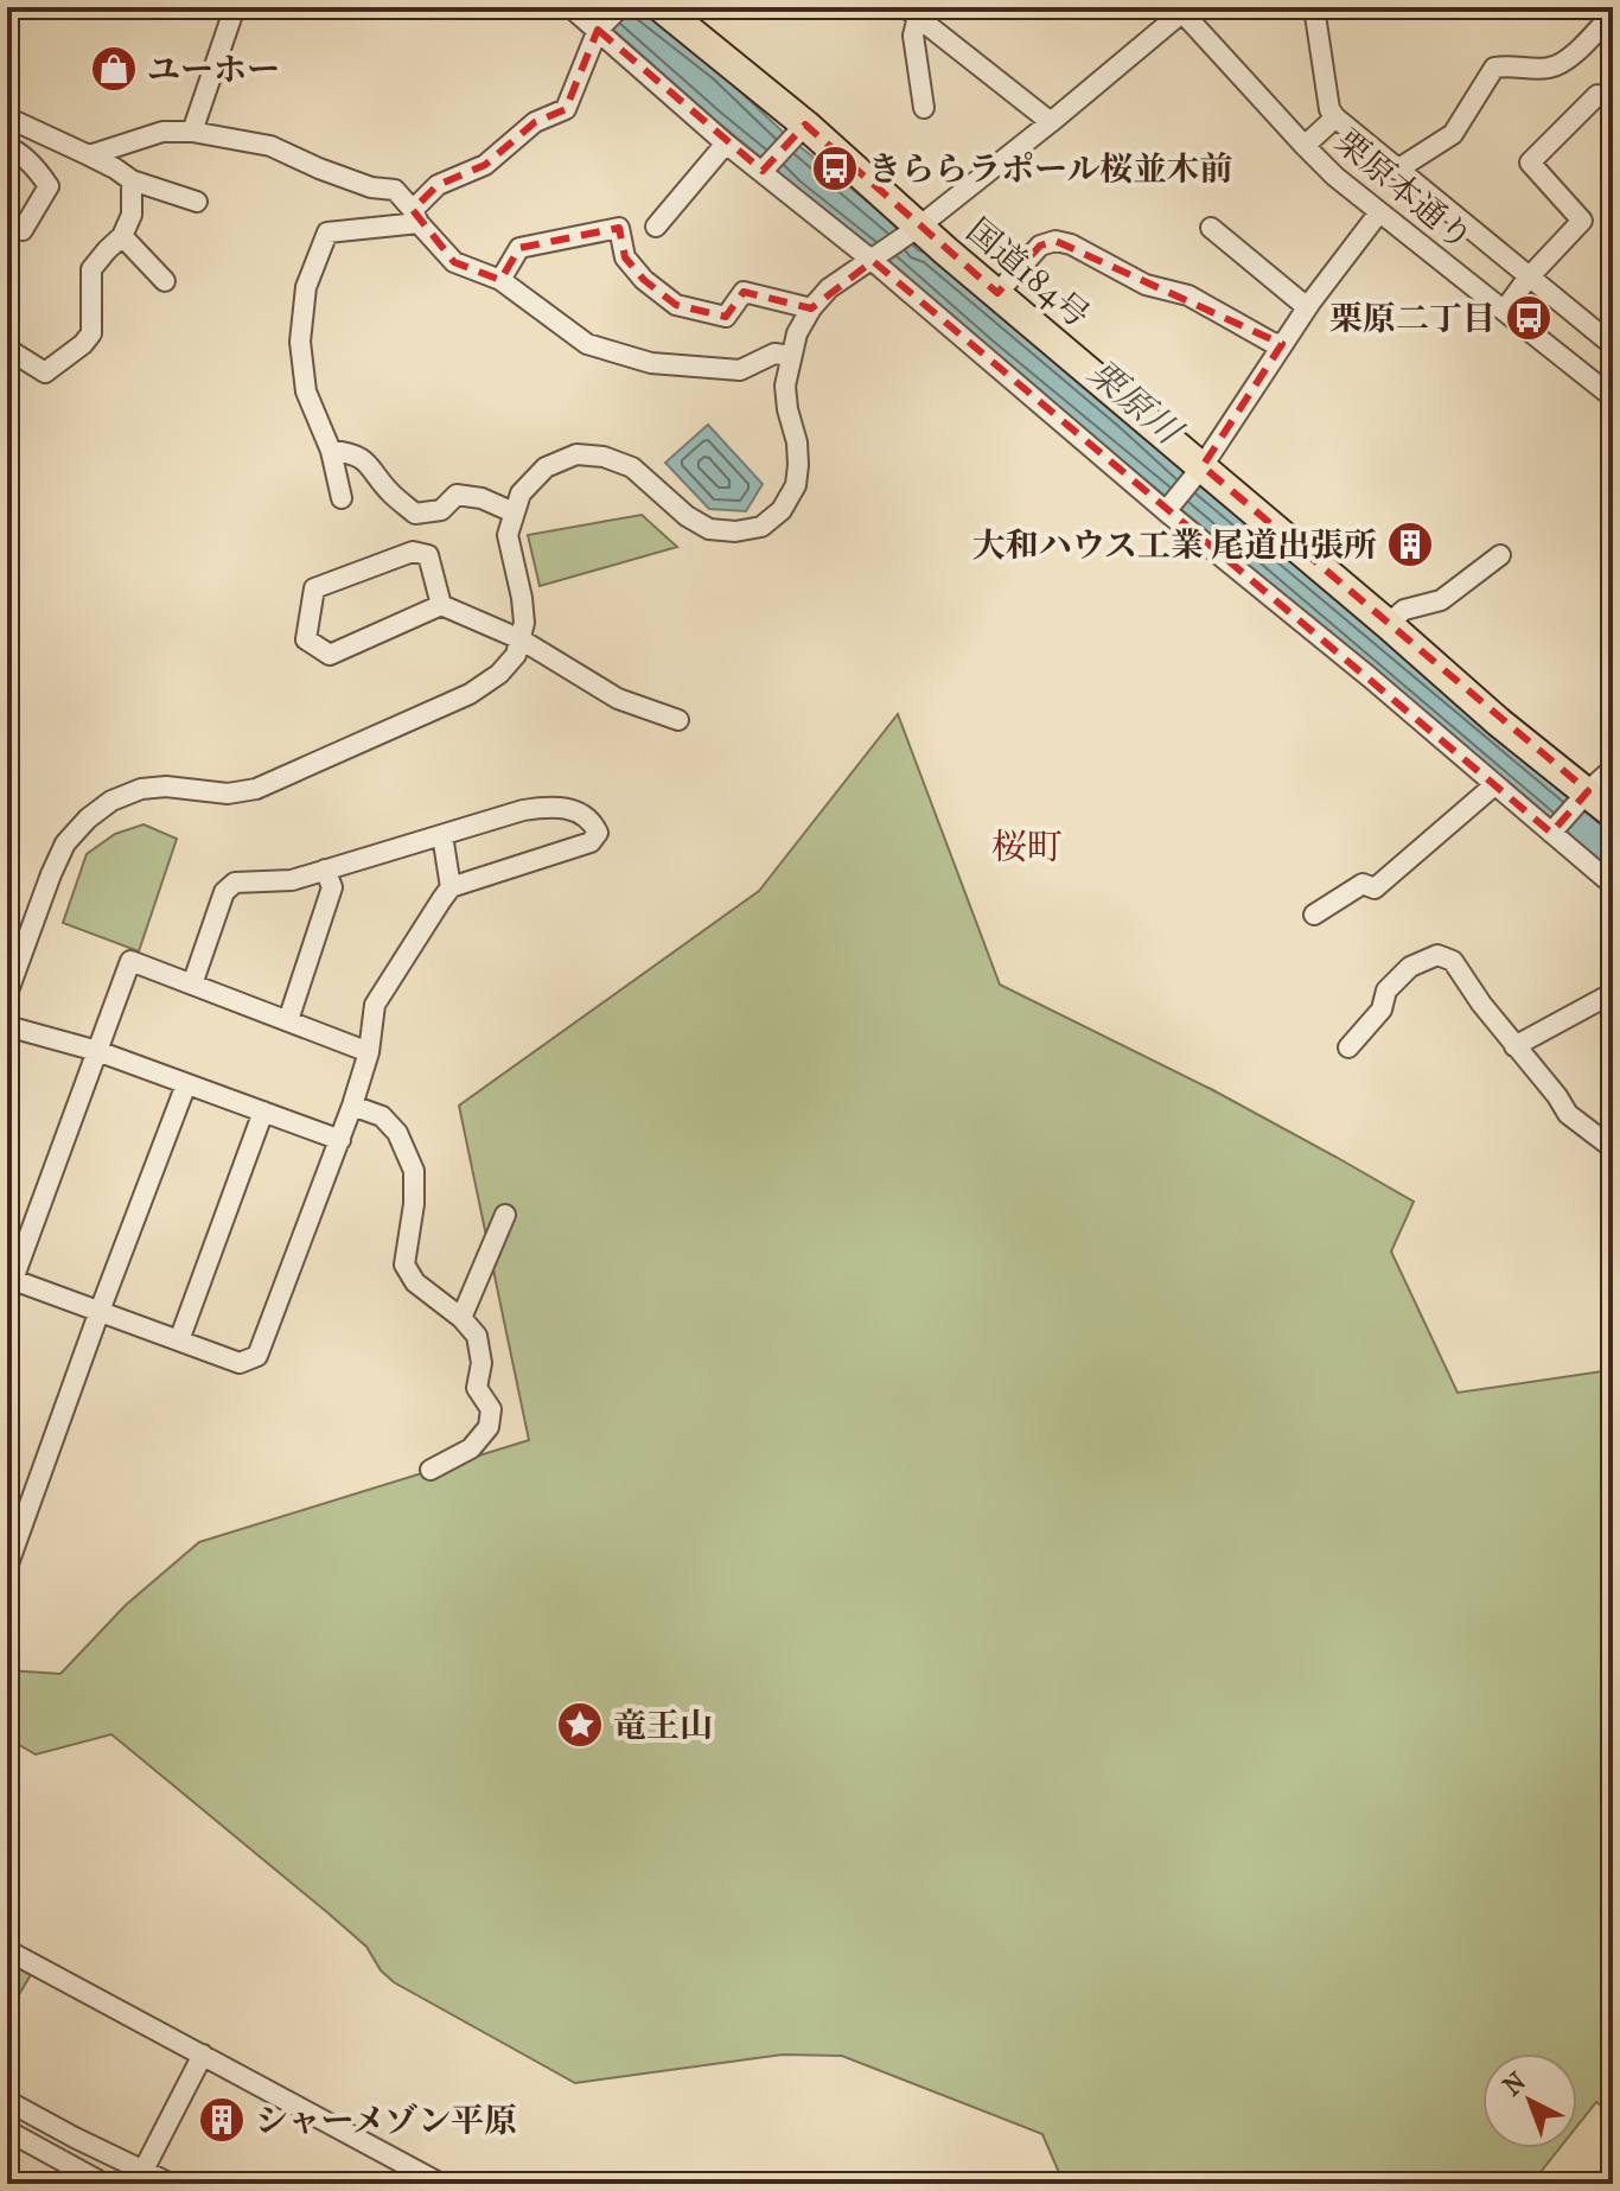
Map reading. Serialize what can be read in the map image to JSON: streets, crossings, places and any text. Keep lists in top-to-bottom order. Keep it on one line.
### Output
{"streets":{"highway":["国道184号"],"street":["栗原本通り"]},"districts":["桜町"],"water":["栗原川"],"places":{"shop":["ユーホー"],"bus stop":["きららラポール桜並木前","栗原二丁目"],"building":["大和ハウス工業 尾道出張所","シャーメゾン平原"],"place":["竜王山"]},"north":"top left"}
